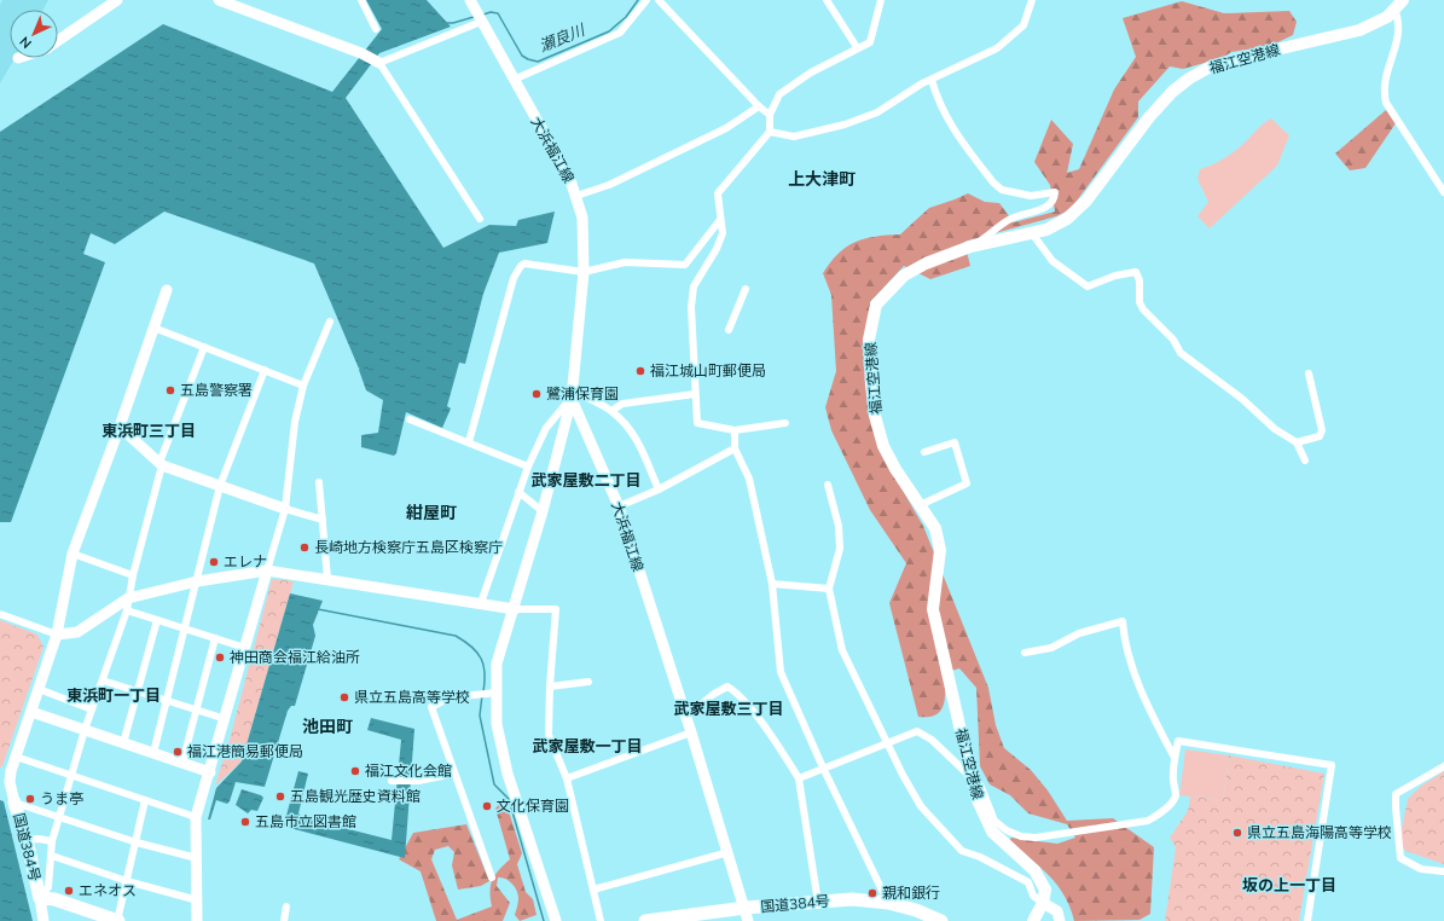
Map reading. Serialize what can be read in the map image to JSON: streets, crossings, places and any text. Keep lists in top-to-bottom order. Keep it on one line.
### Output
{"streets":{"highway":["国道384号"],"main road":["福江空港線"],"street":["大浜福江線"]},"crossings":[["大浜福江線","国道384号"]],"districts":["上大津町","東浜町三丁目","武家屋敷二丁目","紺屋町","東浜町一丁目","武家屋敷三丁目","池田町","武家屋敷一丁目","坂の上一丁目"],"water":["瀬良川"],"places":["福江城山町郵便局","五島警察署","鷺浦保育園","長崎地方検察庁五島区検察庁","エレナ","神田商会福江給油所","県立五島高等学校","福江港簡易郵便局","福江文化会館","五島観光歴史資料館","うま亭","文化保育園","五島市立図書館","県立五島海陽高等学校","エネオス","親和銀行"],"north":"bottom left"}
